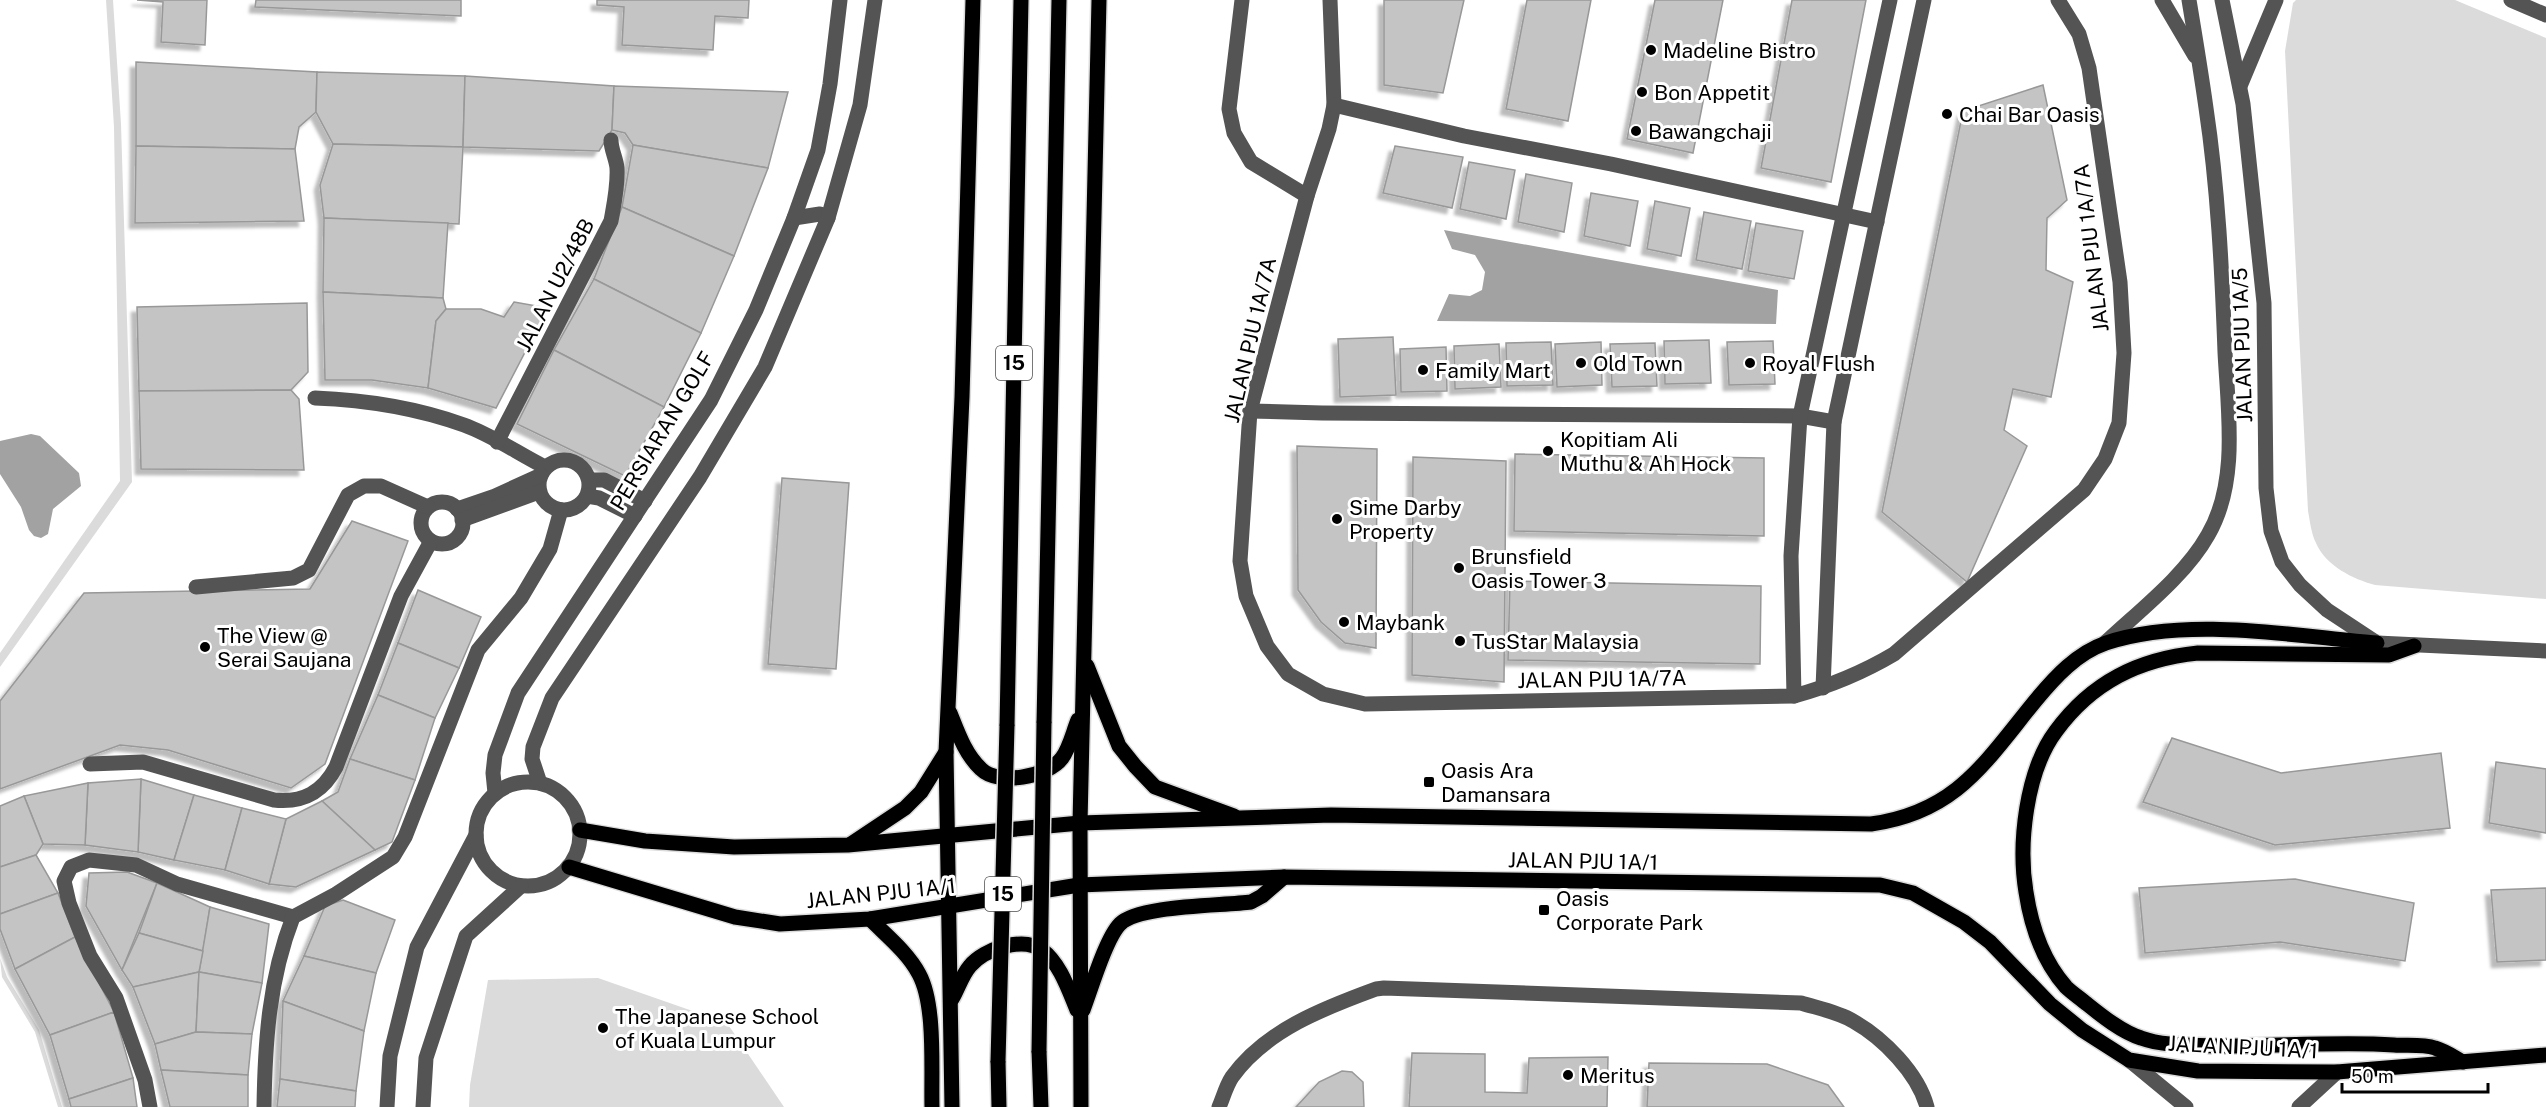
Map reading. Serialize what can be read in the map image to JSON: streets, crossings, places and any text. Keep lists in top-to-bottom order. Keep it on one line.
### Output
{"streets":{"main road":["15","JALAN PJU 1A/1"],"street":["JALAN PJU 1A/7A","JALAN U2/48B","JALAN PJU 1A/5","PERSIARAN GOLF"]},"crossings":[["JALAN PJU 1A/5","JALAN PJU 1A/1"],["PERSIARAN GOLF","JALAN PJU 1A/1"]],"places":{"other":["Madeline Bistro","Bon Appetit","Chai Bar Oasis","Bawangchaji","Old Town","Royal Flush","Family Mart","Kopitiam Ali Muthu & Ah Hock","Sime Darby Property","Brunsfield Oasis Tower 3","Maybank","TusStar Malaysia","The View @ Serai Saujana","The Japanese School of Kuala Lumpur","Meritus"],"transit":["Oasis Ara Damansara","Oasis Corporate Park"]},"scale_bar":"50 m"}
